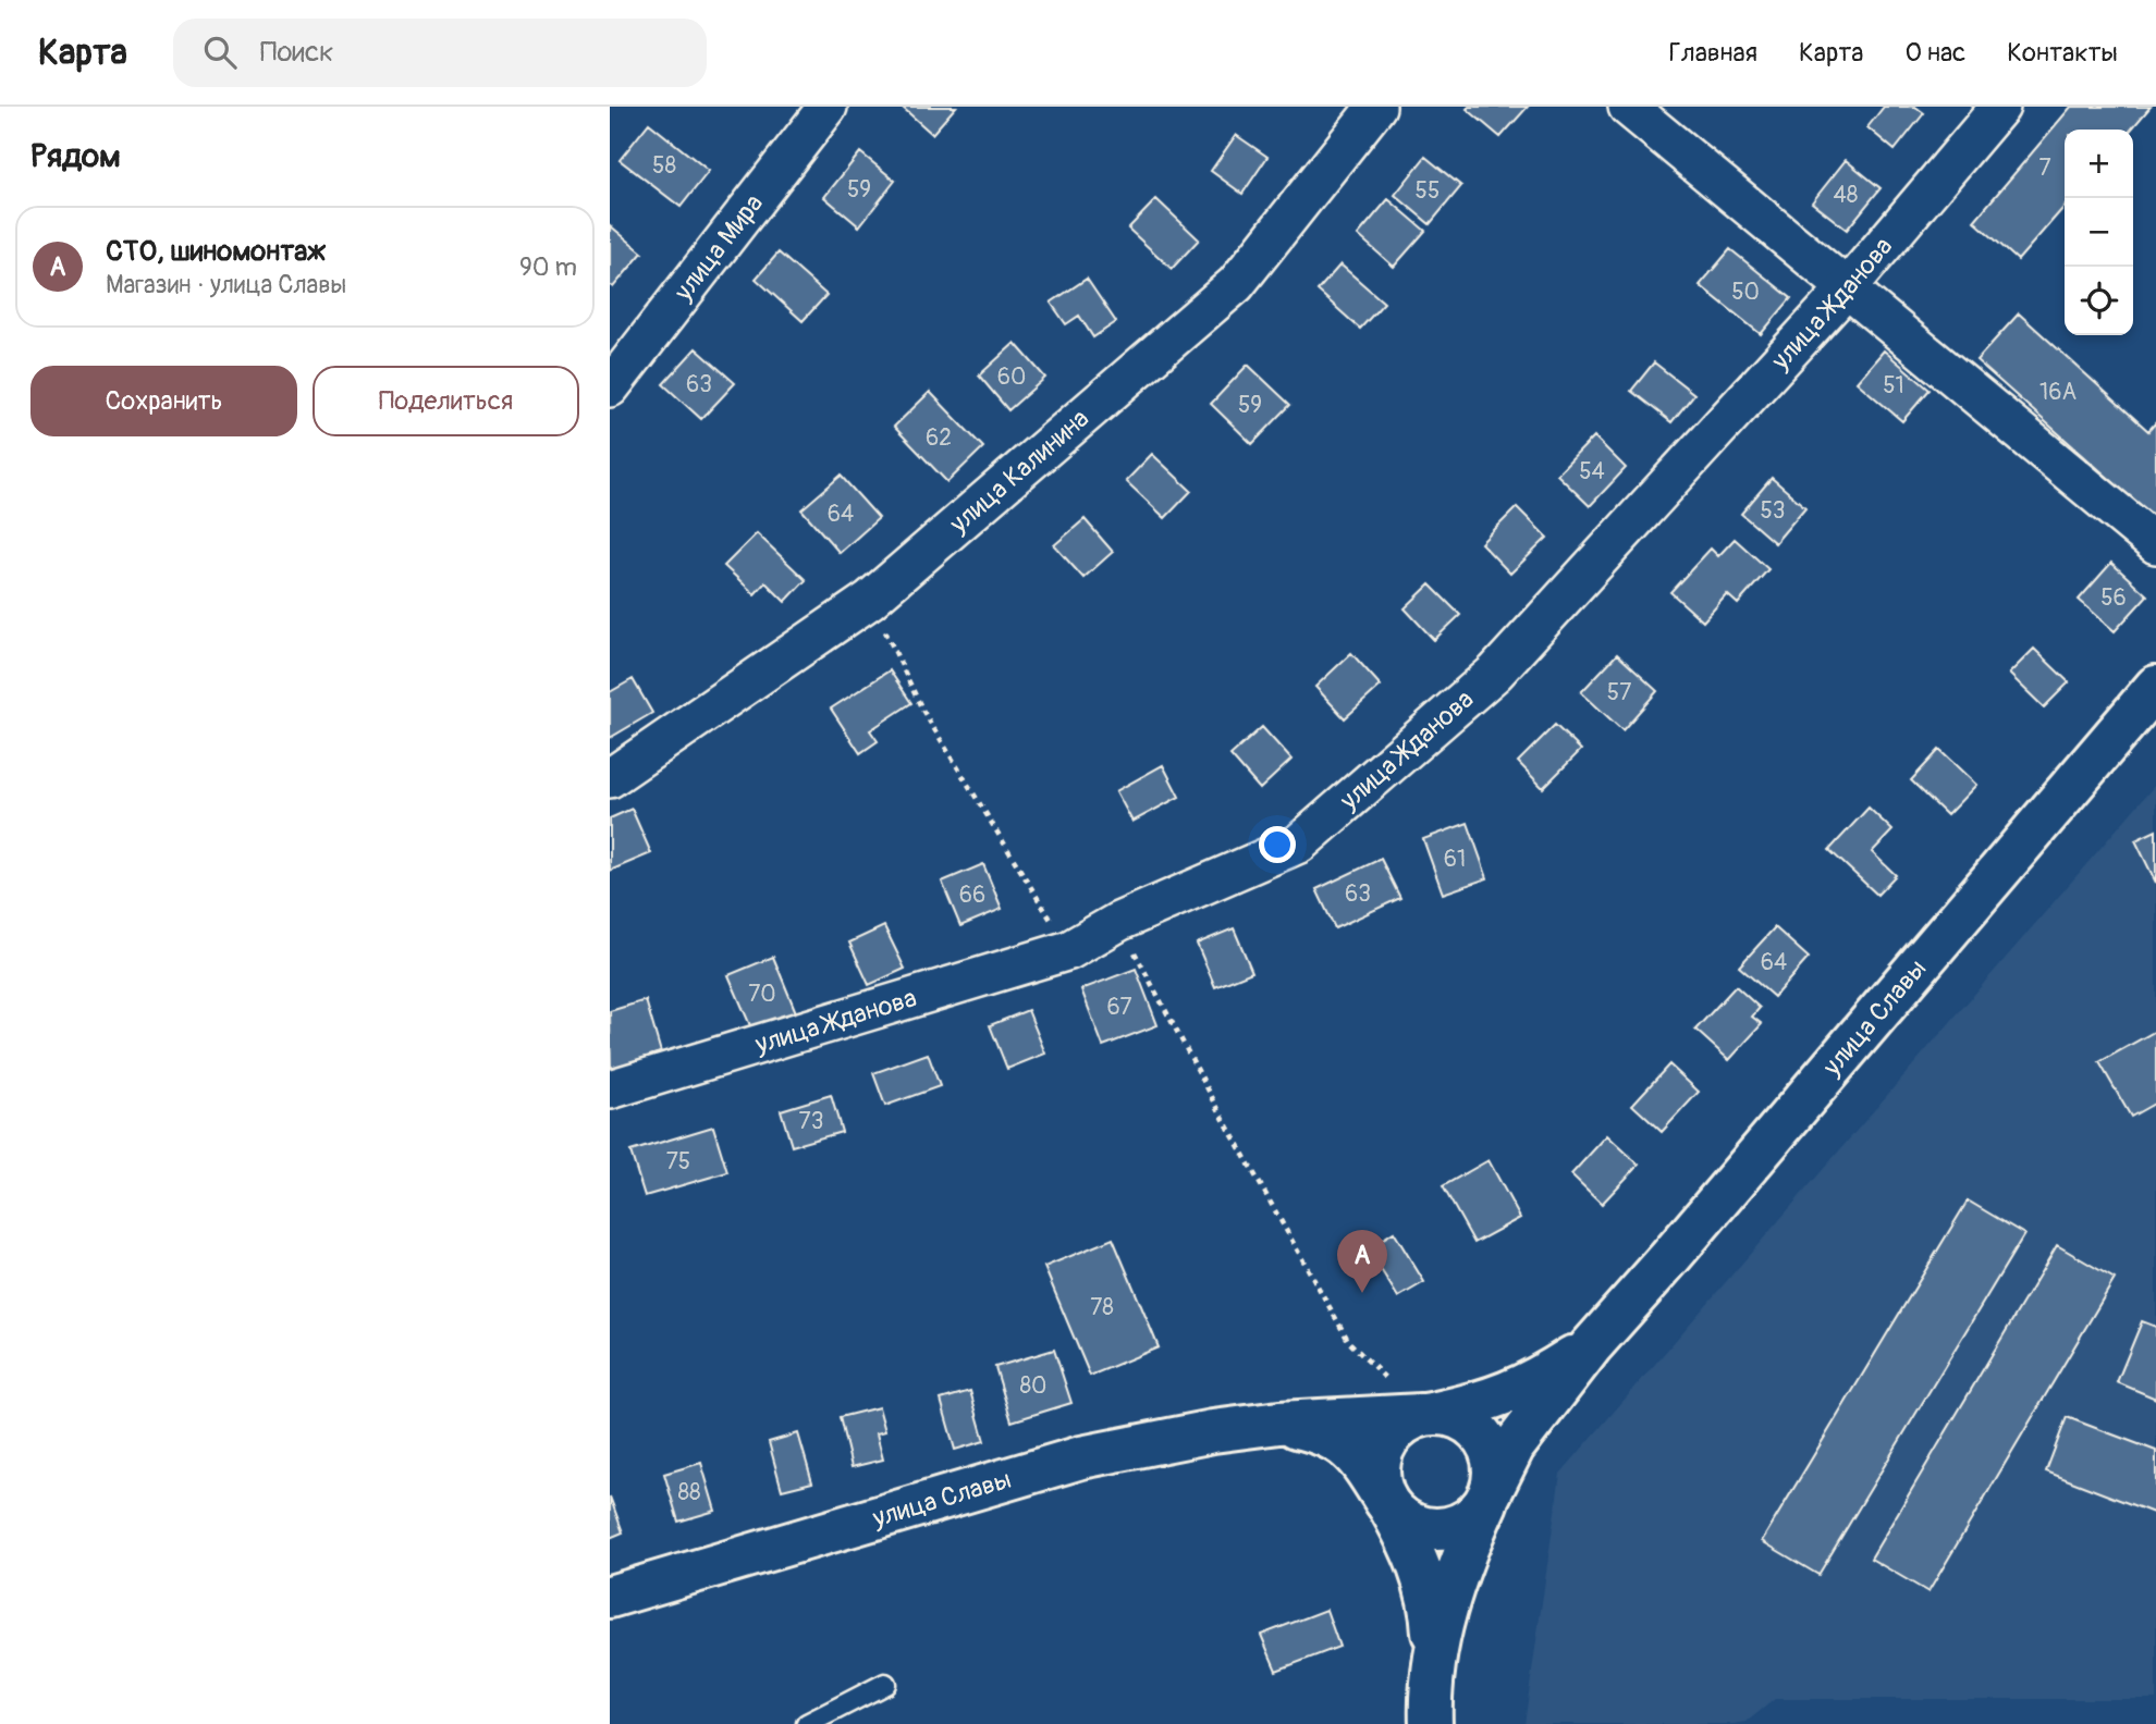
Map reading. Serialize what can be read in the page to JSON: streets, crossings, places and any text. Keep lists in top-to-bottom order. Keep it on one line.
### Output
{"streets":{"main road":["улица Славы"],"street":["улица Мира","улица Жданова","улица Калинина"]},"house_numbers":["58","7","59","55","48","50","60","63","51","16А","59","62","54","53","64","56","57","61","63","66","64","70","67","73","75","78","80","88"],"page":{"header":"Карта","search":"Поиск","nav":["Главная","Карта","О нас","Контакты"],"heading":"Рядом","map_buttons":["+","−"],"list":[{"mark":"A","name":"СТО, шиномонтаж","note":"Магазин · улица Славы","value":"90 m"}],"buttons":["Сохранить","Поделиться"],"pins":"A"}}
